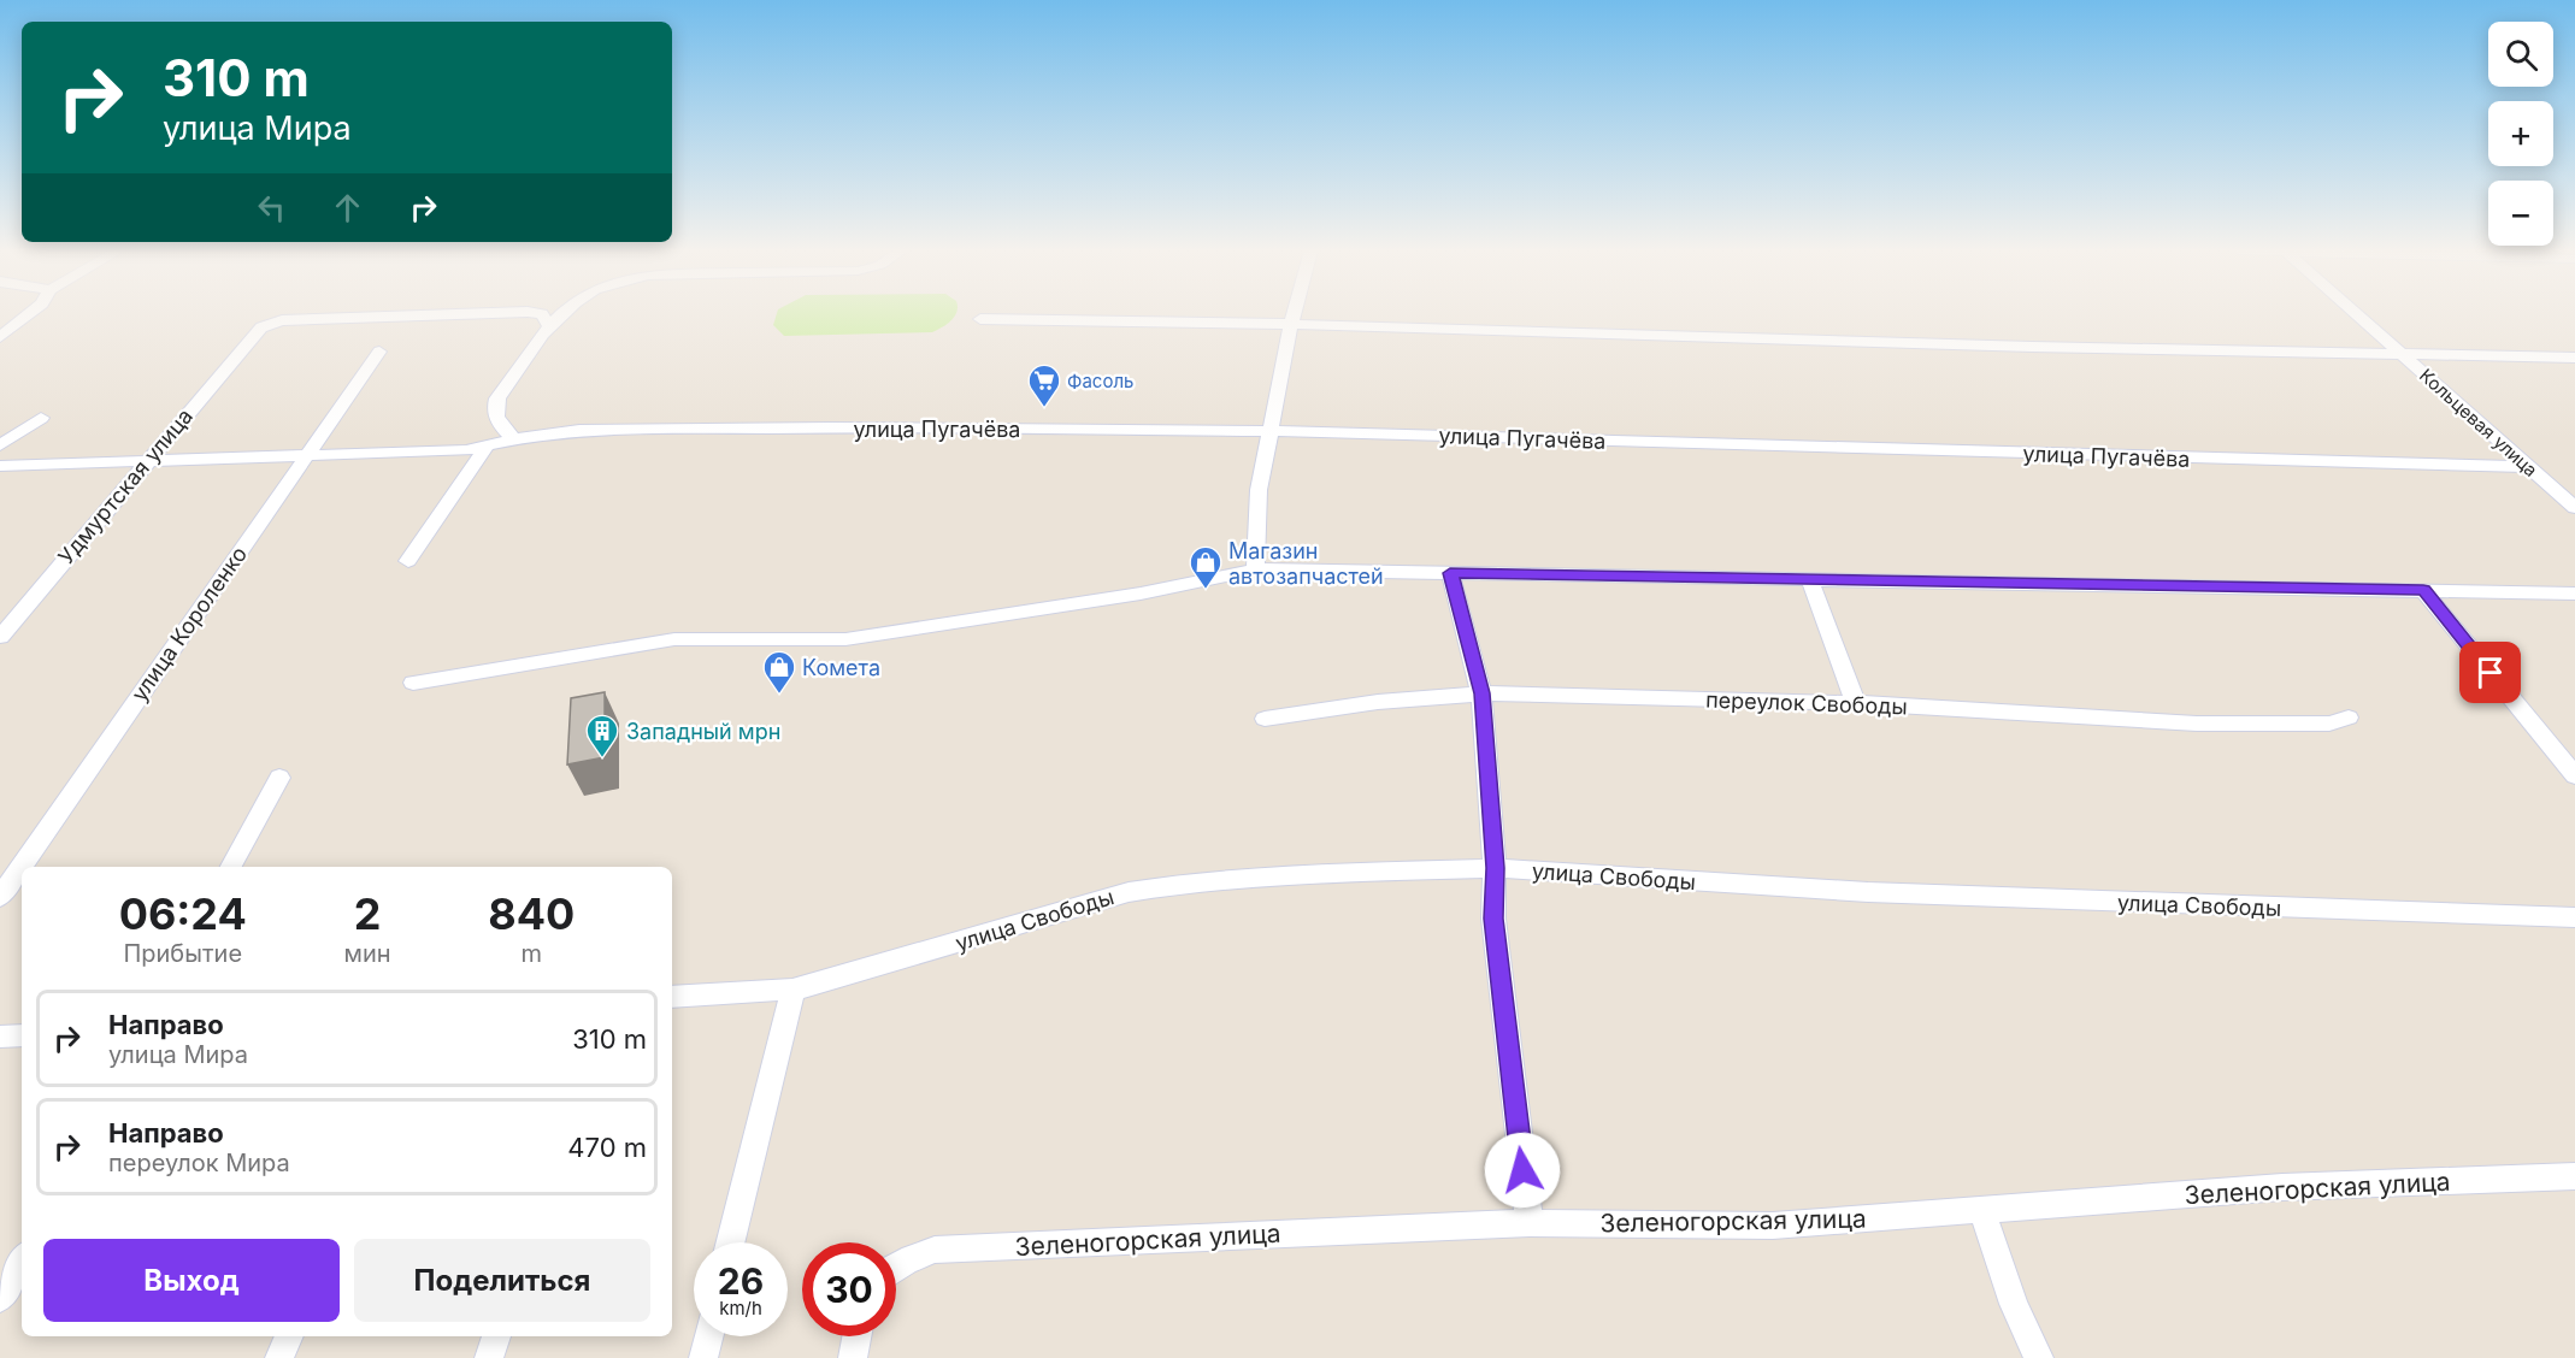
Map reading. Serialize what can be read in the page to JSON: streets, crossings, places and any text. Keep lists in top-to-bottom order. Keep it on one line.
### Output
{"streets":{"street":["Кольцевая улица","улица Пугачёва","Удмуртская улица","улица Короленко","переулок Свободы","улица Свободы","Зеленогорская улица"]},"crossings":[["Кольцевая улица","улица Пугачёва"],["улица Пугачёва","Удмуртская улица"],["улица Пугачёва","улица Короленко"]],"places":{"supermarket":["Фасоль"],"shop":["Магазин автозапчастей","Комета"],"building":["Западный мрн"]},"page":{"map_buttons":["+","−"],"turn":["310 m","улица Мира"],"eta":["06:24","Прибытие","2","мин","840","m"],"list":[{"name":"Направо","note":"улица Мира","value":"310 m"},{"name":"Направо","note":"переулок Мира","value":"470 m"}],"buttons":["Выход","Поделиться"],"speed":"26 km/h","limit":"30"}}
